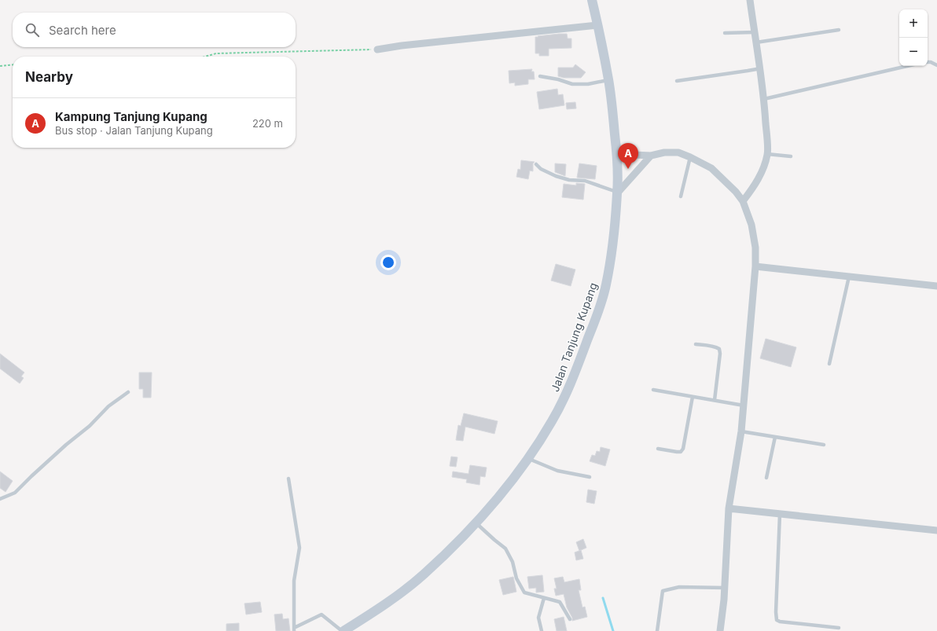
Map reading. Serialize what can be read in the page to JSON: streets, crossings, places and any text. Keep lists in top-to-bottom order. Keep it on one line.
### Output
{"streets":{"main road":["Jalan Tanjung Kupang"]},"page":{"map_buttons":["+","−"],"search":"Search here","heading":"Nearby","list":[{"mark":"A","name":"Kampung Tanjung Kupang","note":"Bus stop · Jalan Tanjung Kupang","value":"220 m"}],"pins":"A"}}
